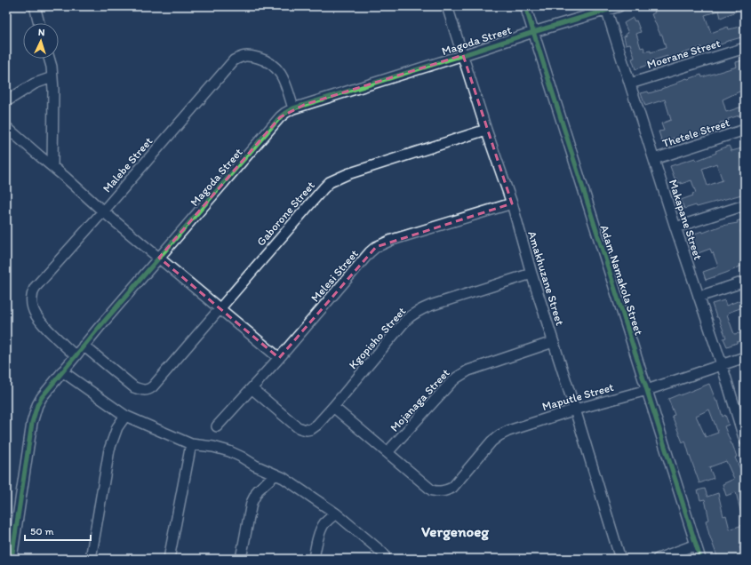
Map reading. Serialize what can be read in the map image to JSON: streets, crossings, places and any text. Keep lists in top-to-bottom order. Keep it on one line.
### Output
{"streets":{"street":["Magoda Street","Moerane Street","Thetele Street","Malebe Street","Gaborone Street","Makapane Street","Melesi Street","Amakhuzane Street","Adam Namakola Street","Kgopisho Street","Maputle Street","Mojanaga Street"]},"crossings":[["Magoda Street","Malebe Street"],["Magoda Street","Gaborone Street"],["Magoda Street","Makapane Street"],["Magoda Street","Amakhuzane Street"],["Magoda Street","Adam Namakola Street"],["Moerane Street","Makapane Street"],["Thetele Street","Makapane Street"],["Gaborone Street","Amakhuzane Street"],["Makapane Street","Maputle Street"],["Melesi Street","Amakhuzane Street"],["Melesi Street","Kgopisho Street"],["Amakhuzane Street","Kgopisho Street"],["Amakhuzane Street","Maputle Street"],["Amakhuzane Street","Mojanaga Street"],["Adam Namakola Street","Maputle Street"],["Maputle Street","Mojanaga Street"]],"districts":["Vergenoeg"],"scale_bar":"50 m","north":"top"}
